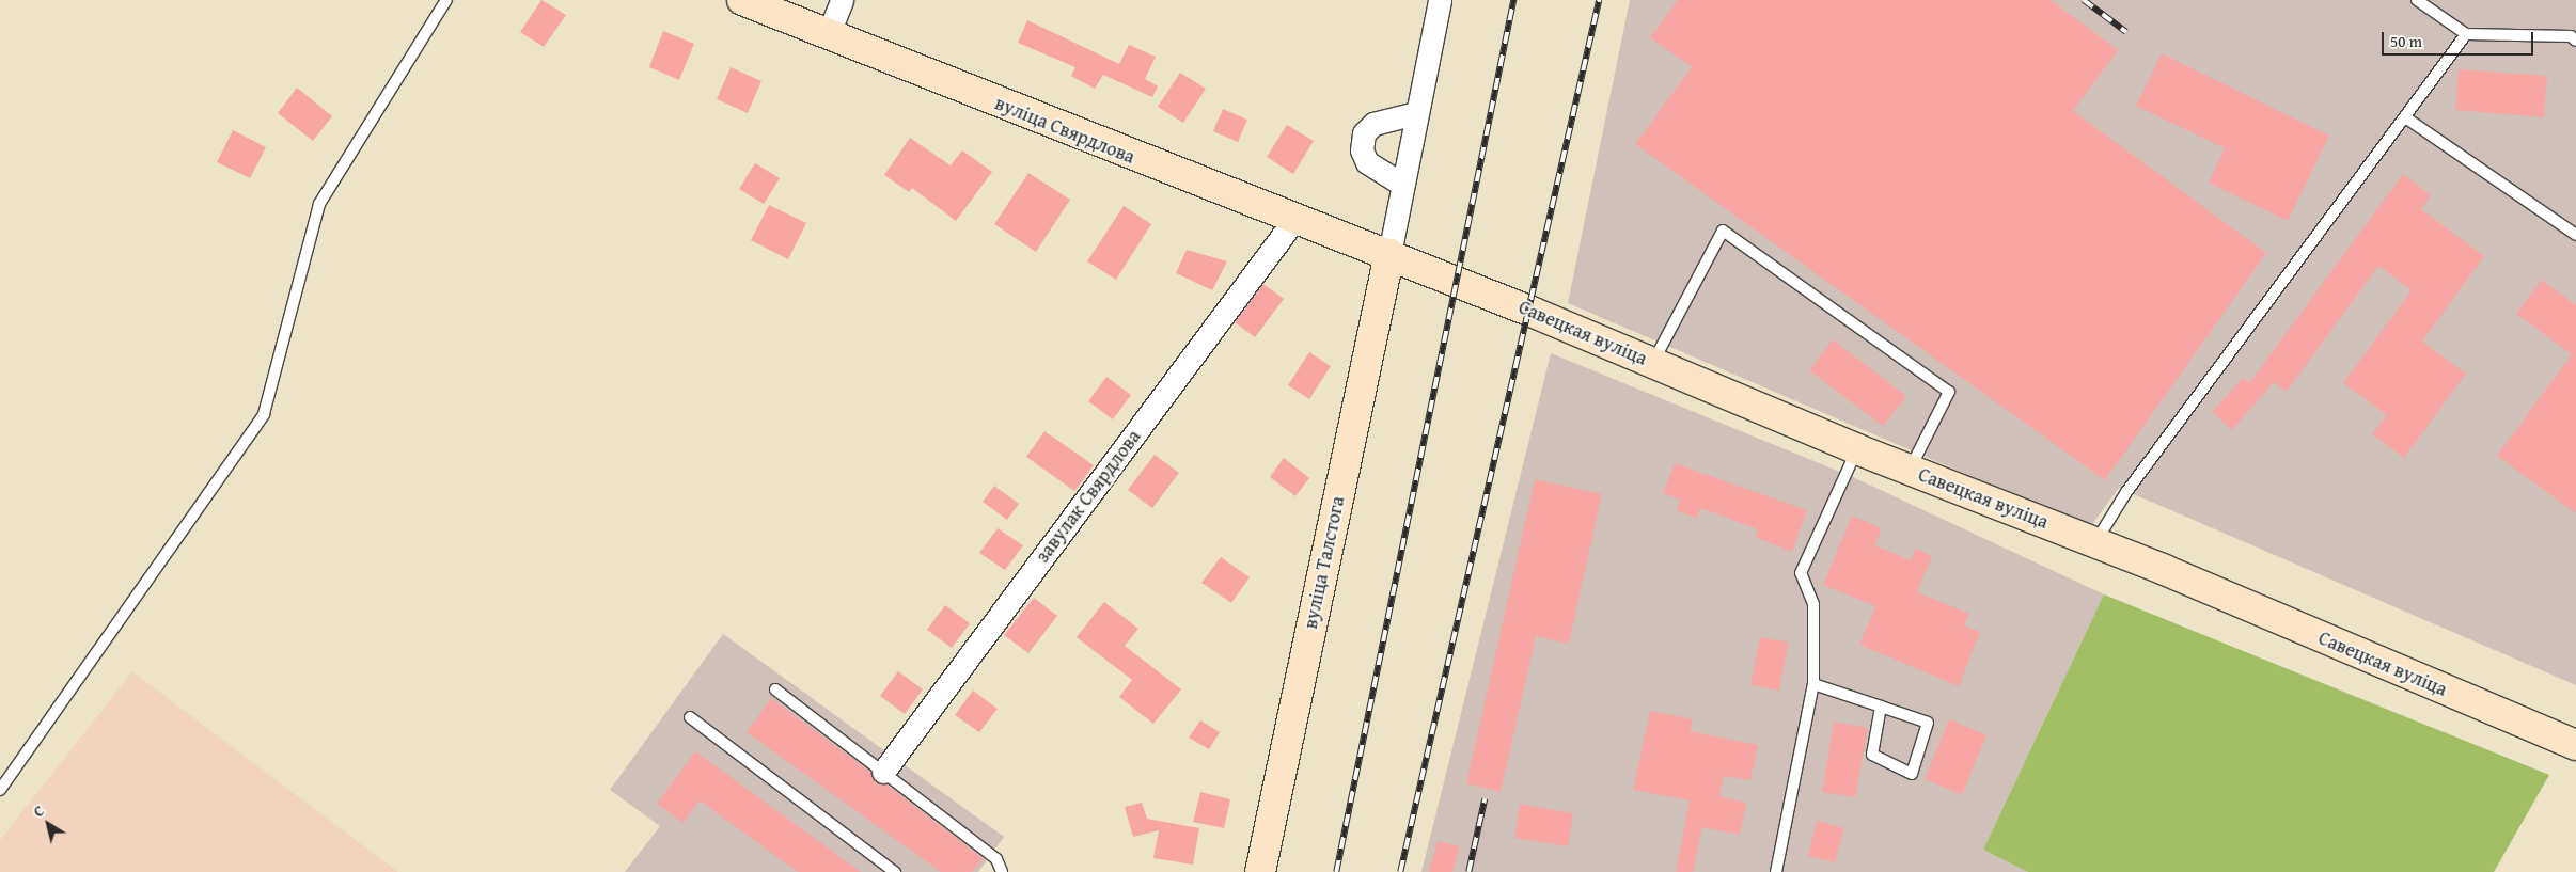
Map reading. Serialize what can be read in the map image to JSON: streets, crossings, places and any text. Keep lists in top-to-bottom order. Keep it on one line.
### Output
{"streets":{"main road":["вуліца Свярдлова","Савецкая вуліца","вуліца Талстога"],"street":["завулак Свярдлова"]},"crossings":[["вуліца Свярдлова","Савецкая вуліца"],["вуліца Свярдлова","завулак Свярдлова"],["вуліца Свярдлова","вуліца Талстога"],["Савецкая вуліца","вуліца Талстога"]],"scale_bar":"50 m","north":"top left"}
